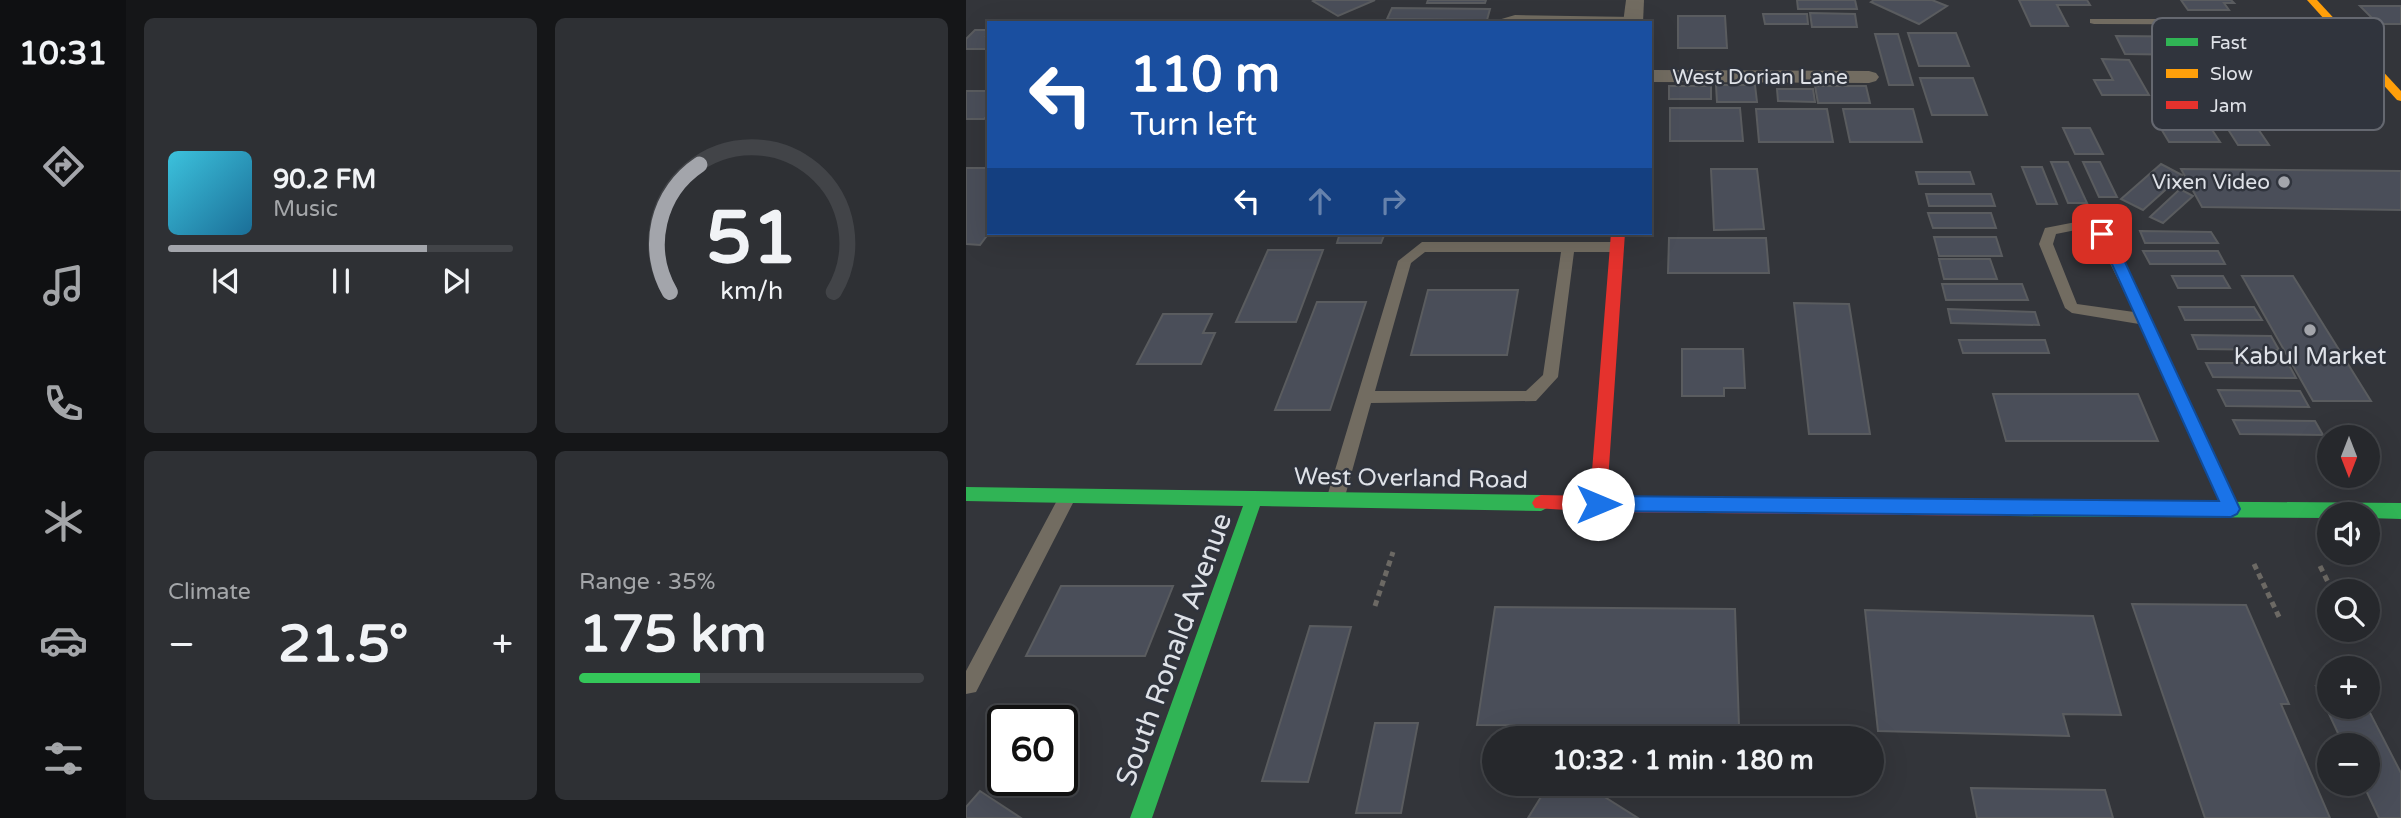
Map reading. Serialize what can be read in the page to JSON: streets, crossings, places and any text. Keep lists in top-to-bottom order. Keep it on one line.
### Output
{"streets":{"main road":["West Overland Road","South Ronald Avenue"],"street":["West Dorian Lane"]},"crossings":[["West Overland Road","South Ronald Avenue"]],"places":["Vixen Video","Kabul Market"],"legend":["Fast","Slow","Jam"],"north":"bottom","page":{"tabs":"10:31","turn":["110 m","Turn left"],"song":["90.2 FM","Music"],"map_buttons":["+","−"],"tile":["Climate",["Range · 35%","175 km"]],"heat":["−","21.5°","+"],"limit":"60","trip":"10:32 · 1 min · 180 m","gauge":["51","km/h"]}}
